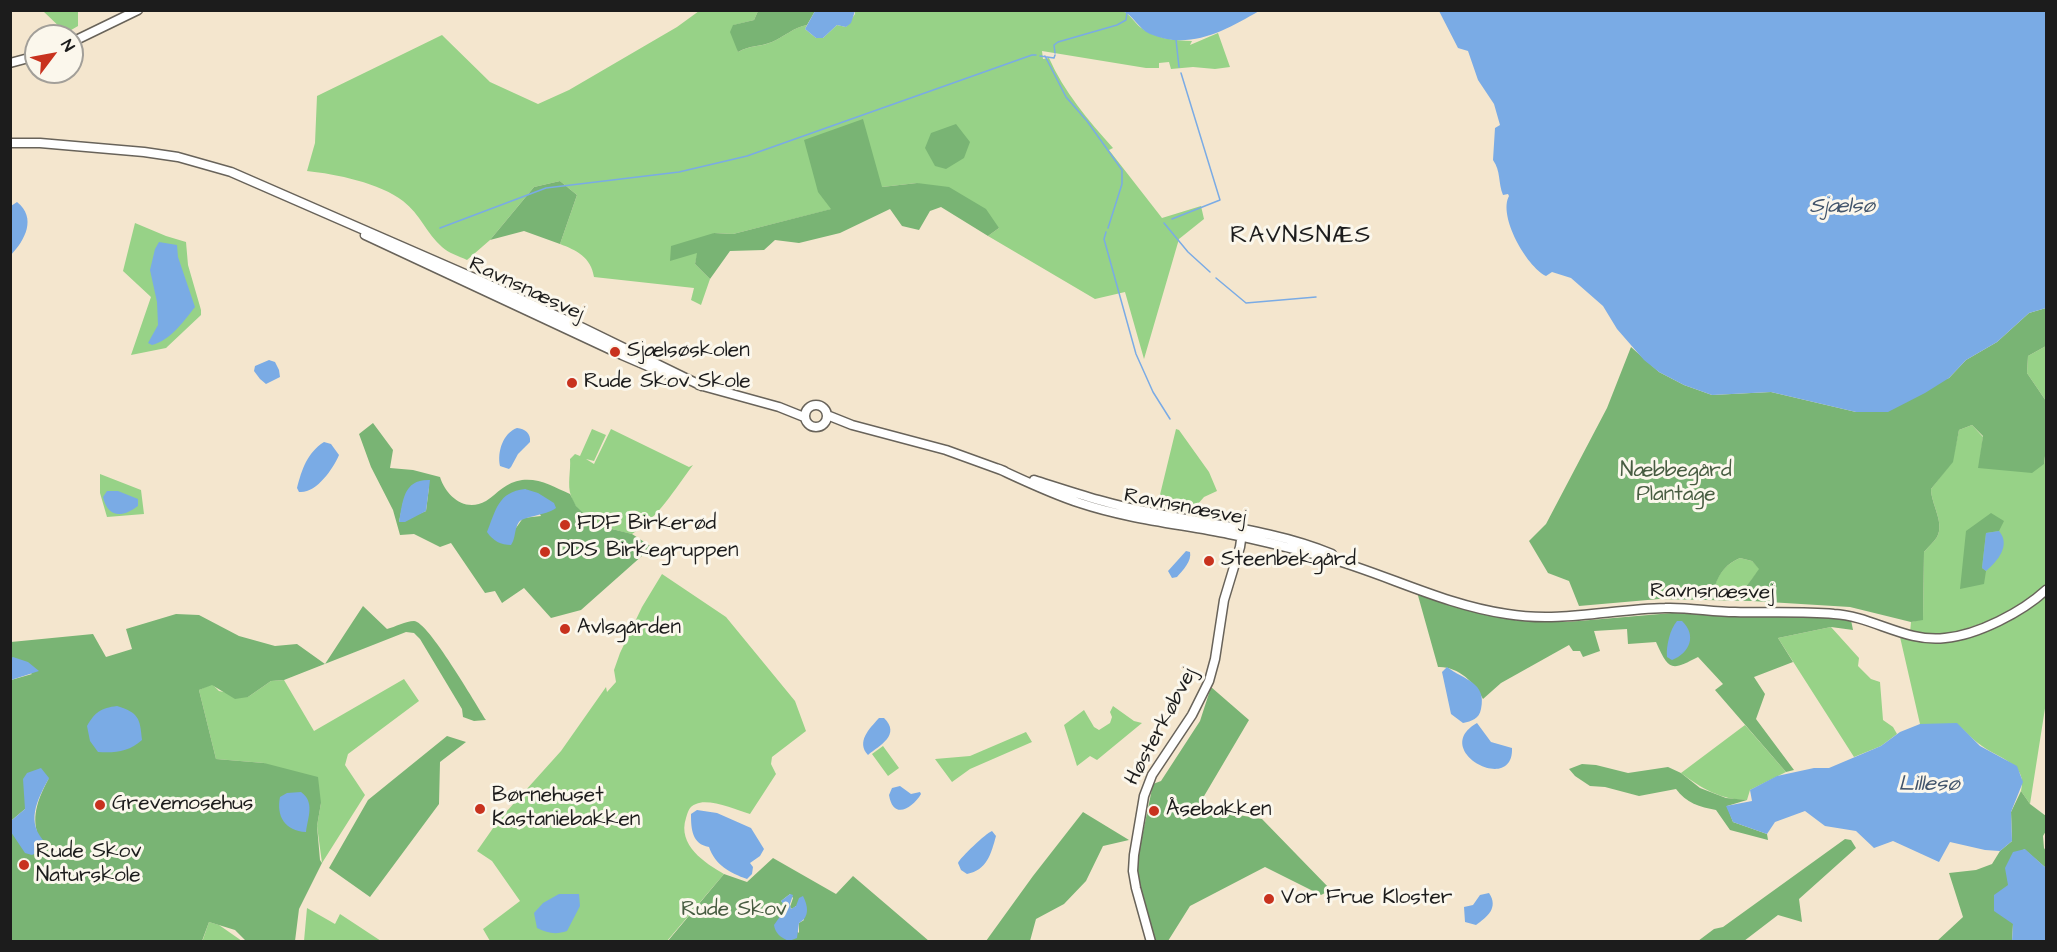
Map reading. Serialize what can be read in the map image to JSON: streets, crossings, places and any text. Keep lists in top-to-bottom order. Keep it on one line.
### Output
{"streets":{"main road":["Ravnsnæsvej","Høsterkøbvej"]},"crossings":[["Ravnsnæsvej","Høsterkøbvej"]],"districts":["RAVNSNÆS"],"water":["Sjælsø","Lillesø"],"parks":["Næbbegård Plantage","Rude Skov"],"places":["Sjælsøskolen","Rude Skov Skole","FDF Birkerød","DDS Birkegruppen","Steenbekgård","Avlsgården","Grevemosehus","Børnehuset Kastaniebakken","Åsebakken","Rude Skov Naturskole","Vor Frue Kloster"],"north":"top right"}
